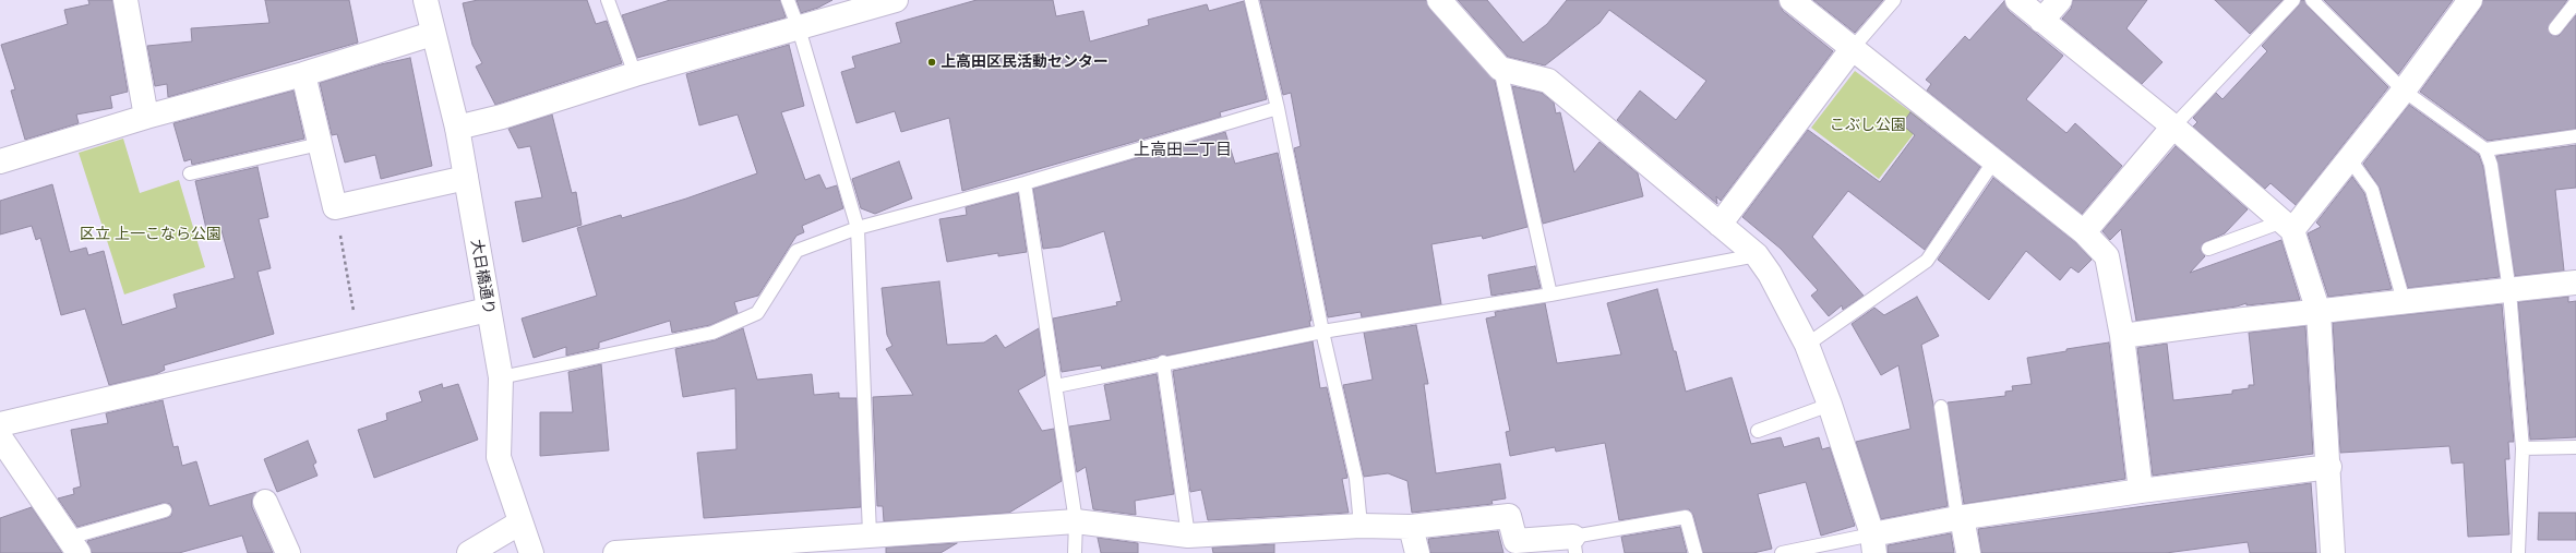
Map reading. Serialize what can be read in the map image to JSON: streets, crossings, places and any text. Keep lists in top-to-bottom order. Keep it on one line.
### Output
{"streets":{"street":["大日橋通り"]},"districts":["上高田二丁目"],"parks":["こぶし公園","区立 上一こなら公園"],"places":["上高田区民活動センター"]}
